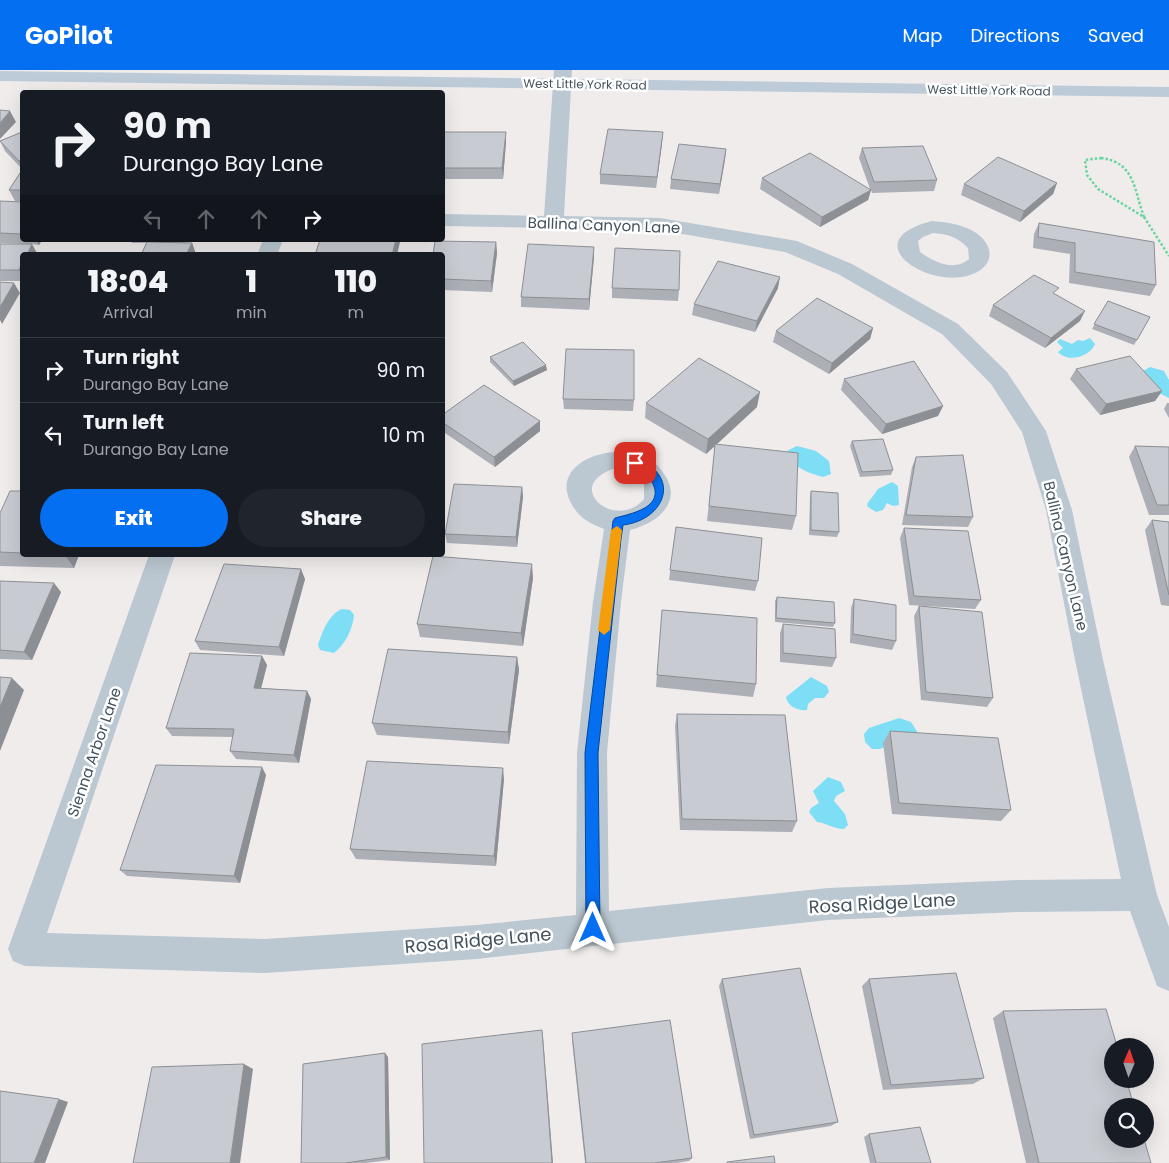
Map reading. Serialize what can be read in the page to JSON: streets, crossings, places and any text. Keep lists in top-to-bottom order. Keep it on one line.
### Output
{"streets":{"main road":["West Little York Road"],"street":["Ballina Canyon Lane","Sienna Arbor Lane","Rosa Ridge Lane"]},"crossings":[["Ballina Canyon Lane","Rosa Ridge Lane"],["Sienna Arbor Lane","Rosa Ridge Lane"]],"north":"top","page":{"header":"GoPilot","nav":["Map","Directions","Saved"],"turn":["90 m","Durango Bay Lane"],"eta":["18:04","Arrival","1","min","110","m"],"list":[{"name":"Turn right","note":"Durango Bay Lane","value":"90 m"},{"name":"Turn left","note":"Durango Bay Lane","value":"10 m"}],"buttons":["Exit","Share"]}}
